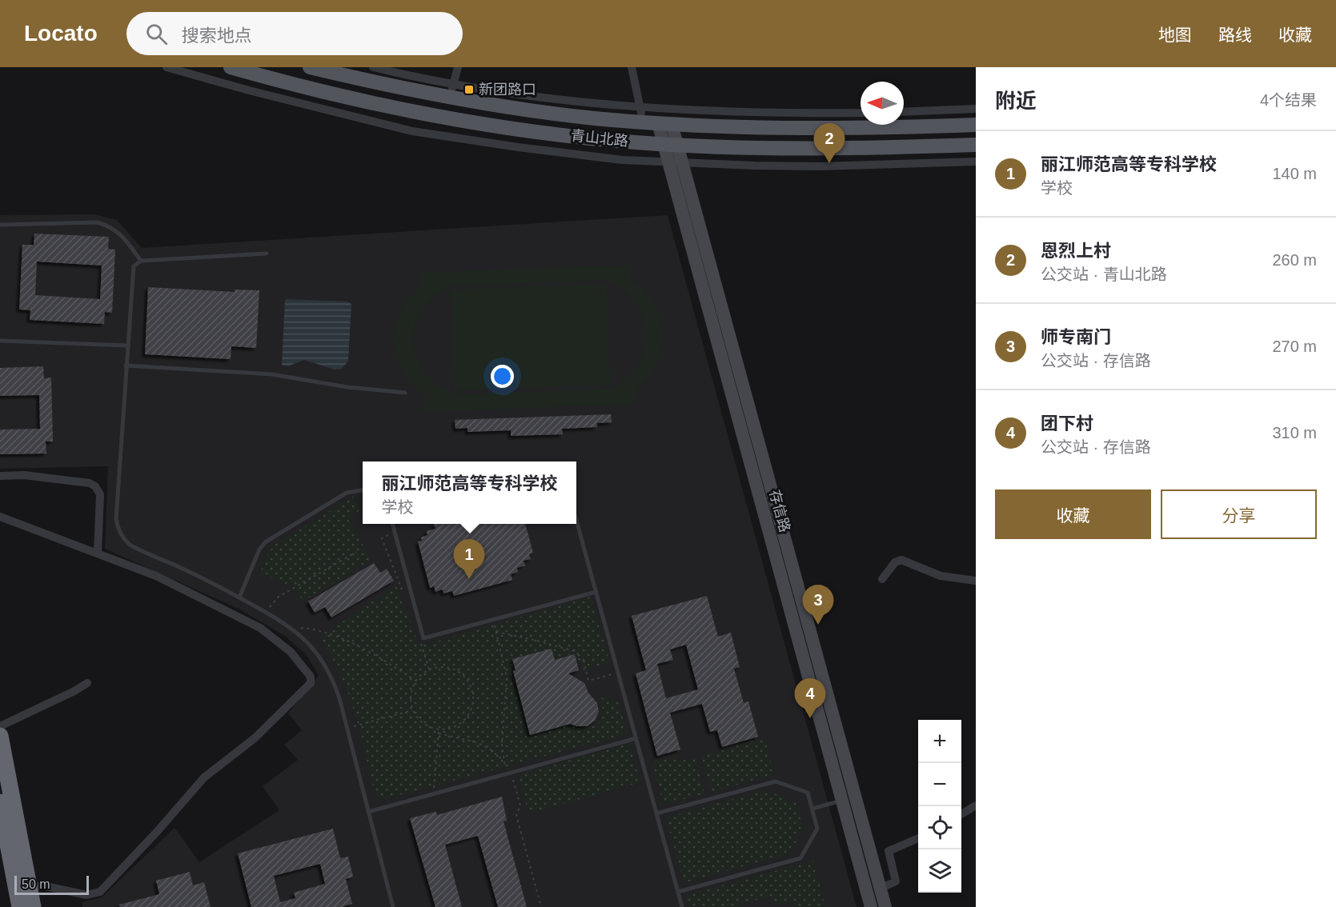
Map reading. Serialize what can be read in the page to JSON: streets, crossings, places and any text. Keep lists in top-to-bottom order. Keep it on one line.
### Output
{"streets":{"main road":["青山北路"],"street":["存信路"]},"crossings":[["青山北路","存信路"]],"places":{"transit":["新团路口"]},"scale_bar":"50 m","north":"left","page":{"header":"Locato","search":"搜索地点","nav":["地图","路线","收藏"],"heading":["附近","4个结果"],"pins":["2","1","3","4"],"list":[{"mark":"1","name":"丽江师范高等专科学校","note":"学校","value":"140 m"},{"mark":"2","name":"恩烈上村","note":"公交站 · 青山北路","value":"260 m"},{"mark":"3","name":"师专南门","note":"公交站 · 存信路","value":"270 m"},{"mark":"4","name":"团下村","note":"公交站 · 存信路","value":"310 m"}],"popup":["丽江师范高等专科学校","学校"],"buttons":["收藏","分享"],"map_buttons":["+","−"],"scale":"50 m"}}
